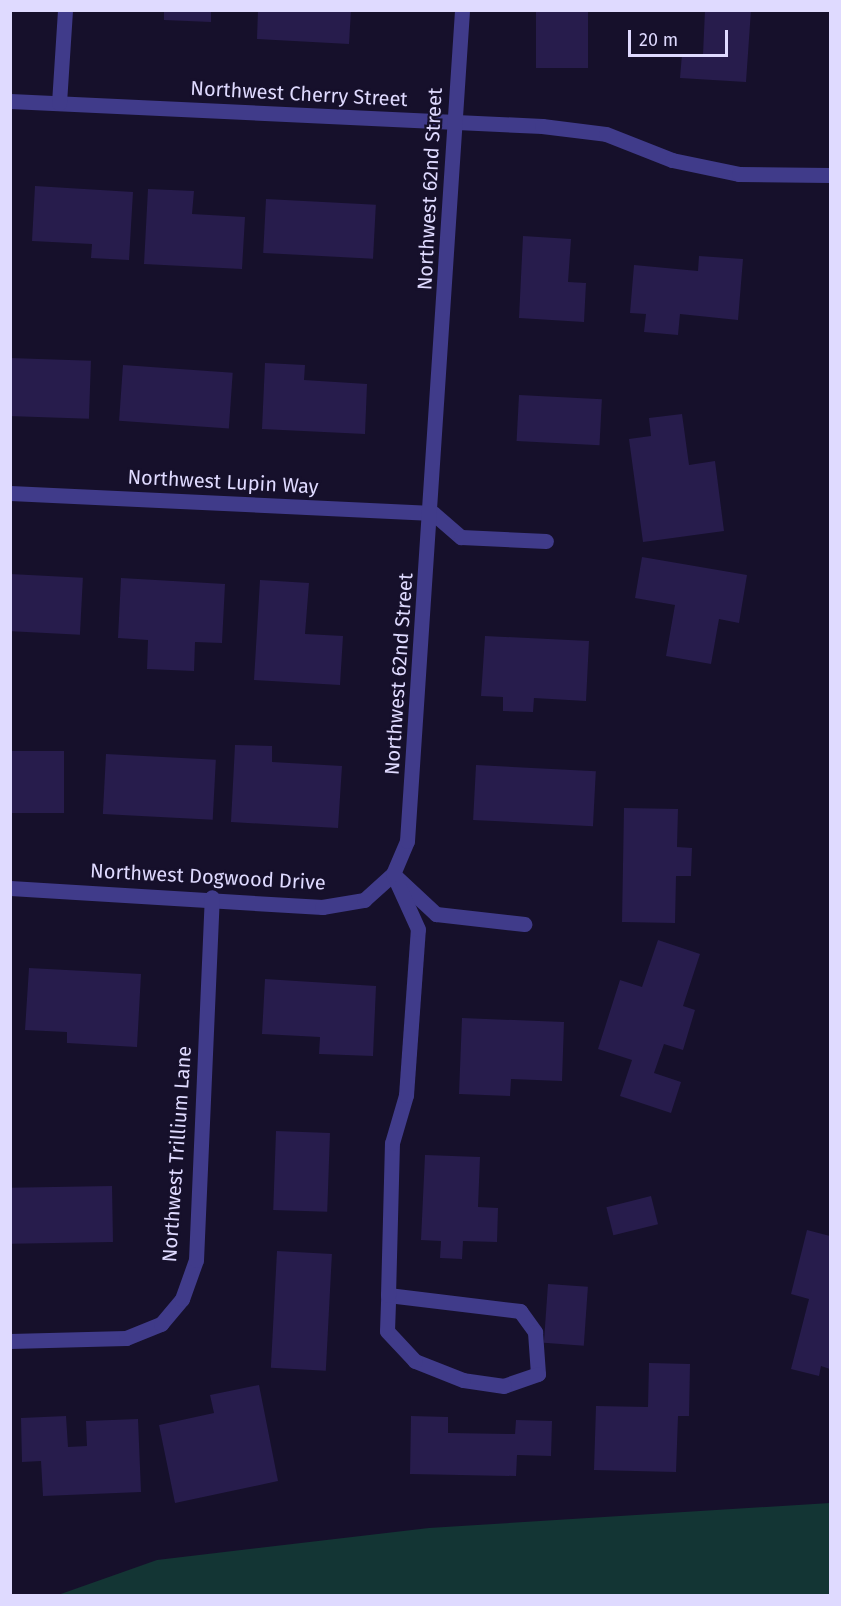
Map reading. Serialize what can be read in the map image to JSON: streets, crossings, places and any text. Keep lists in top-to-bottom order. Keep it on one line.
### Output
{"streets":{"street":["Northwest Cherry Street","Northwest 62nd Street","Northwest Lupin Way","Northwest Dogwood Drive","Northwest Trillium Lane"]},"crossings":[["Northwest Cherry Street","Northwest 62nd Street"],["Northwest 62nd Street","Northwest Lupin Way"],["Northwest 62nd Street","Northwest Dogwood Drive"],["Northwest Dogwood Drive","Northwest Trillium Lane"]],"scale_bar":"20 m"}
